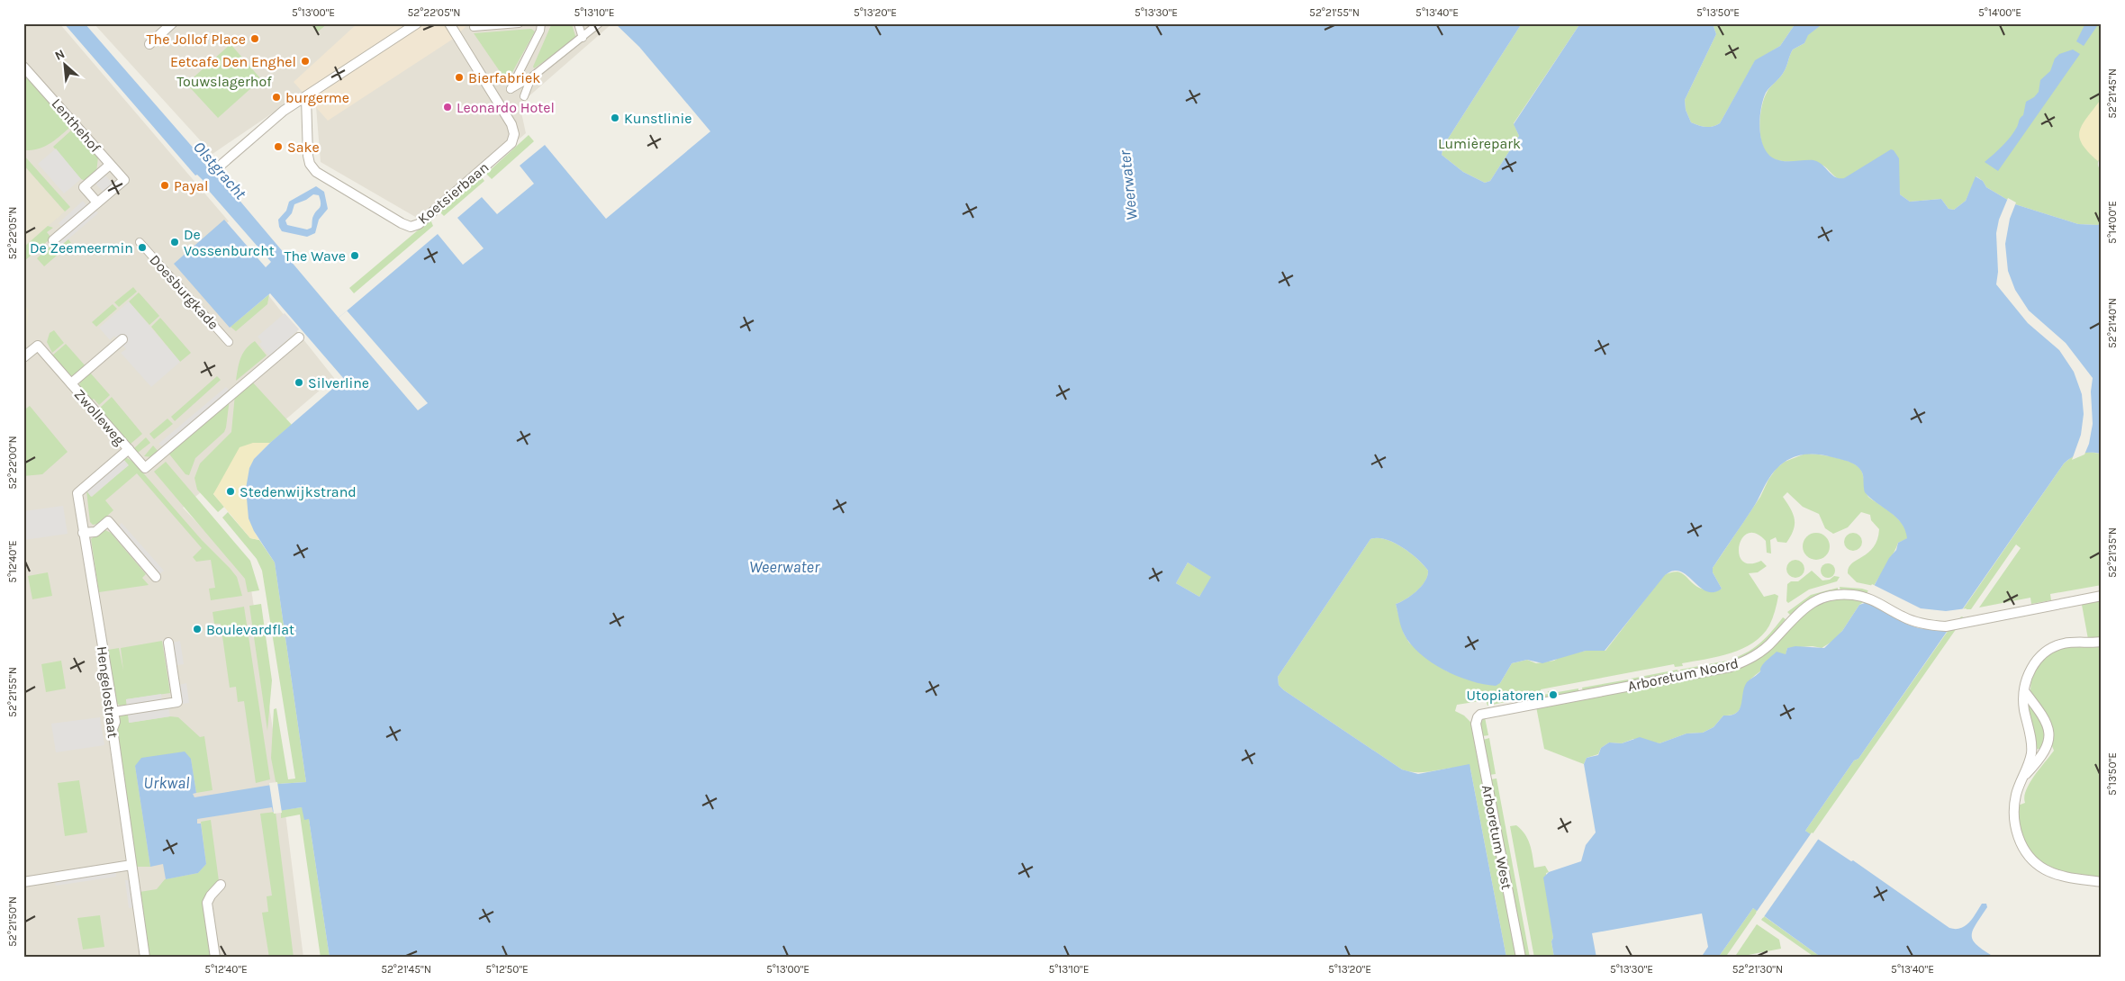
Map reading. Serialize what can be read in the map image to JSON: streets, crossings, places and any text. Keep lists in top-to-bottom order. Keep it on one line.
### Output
{"streets":{"street":["Lenthehof","Koetsierbaan","Doesburgkade","Zwolleweg","Arboretum Noord","Hengelostraat","Arboretum West"]},"crossings":[["Zwolleweg","Hengelostraat"],["Arboretum Noord","Arboretum West"]],"water":["Olstgracht","Weerwater","Urkwal"],"parks":["Touwslagerhof","Lumièrepark"],"places":["The Jollof Place","Eetcafe Den Enghel","Bierfabriek","burgerme","Leonardo Hotel","Kunstlinie","Sake","Payal","De Vossenburcht","De Zeemeermin","The Wave","Silverline","Stedenwijkstrand","Boulevardflat","Utopiatoren"],"north":"top left","coordinates":["5°13'00\"E","52°22'05\"N","5°13'10\"E","5°13'20\"E","5°13'30\"E","52°21'55\"N","5°13'40\"E","5°13'50\"E","5°14'00\"E","52°21'45\"N","52°21'40\"N","52°22'00\"N","52°21'35\"N","5°12'40\"E","52°21'50\"N","5°12'50\"E","52°21'30\"N"]}
